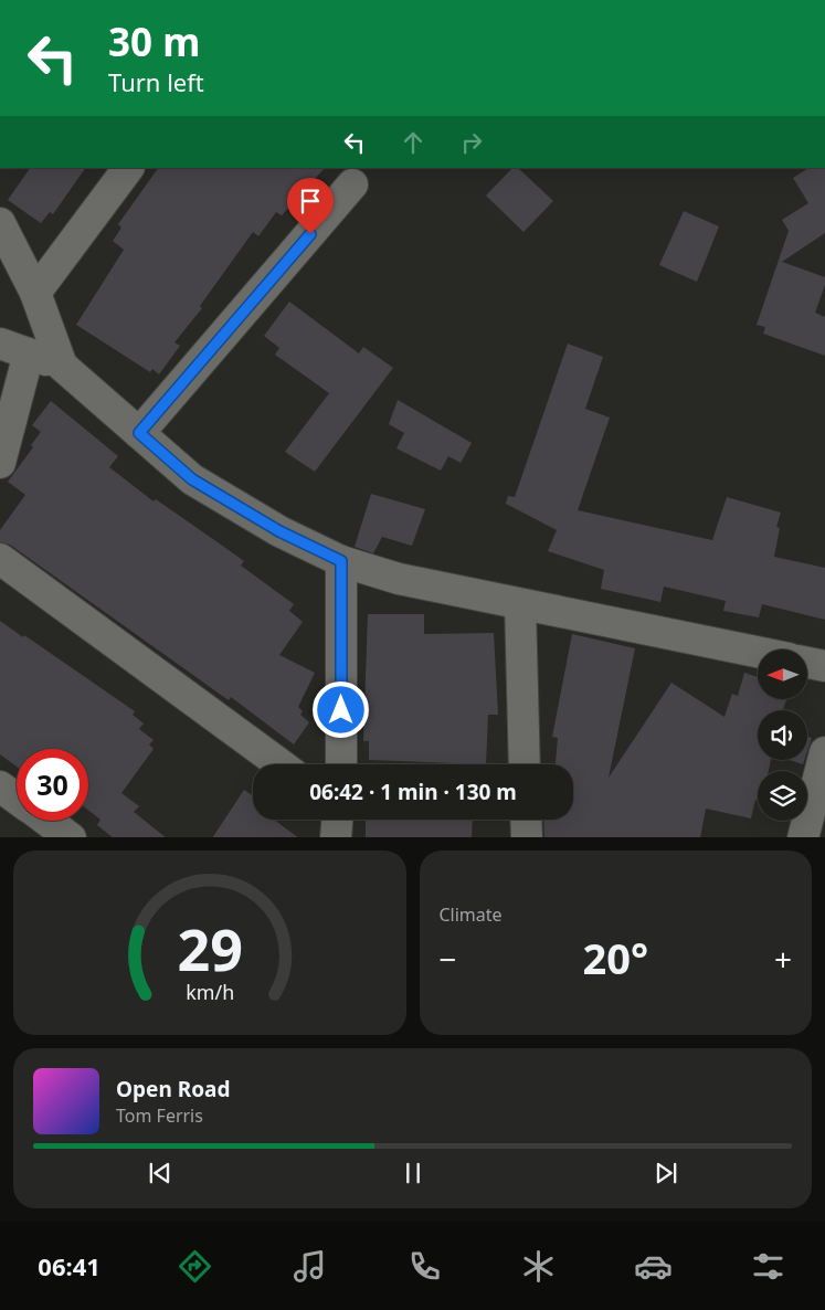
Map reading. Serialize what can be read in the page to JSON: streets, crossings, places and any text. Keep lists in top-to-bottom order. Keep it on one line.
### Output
{"north":"left","page":{"turn":["30 m","Turn left"],"limit":"30","trip":"06:42 · 1 min · 130 m","tile":"Climate","heat":["−","20°","+"],"song":["Open Road","Tom Ferris"],"tabs":"06:41","gauge":["29","km/h"]}}
